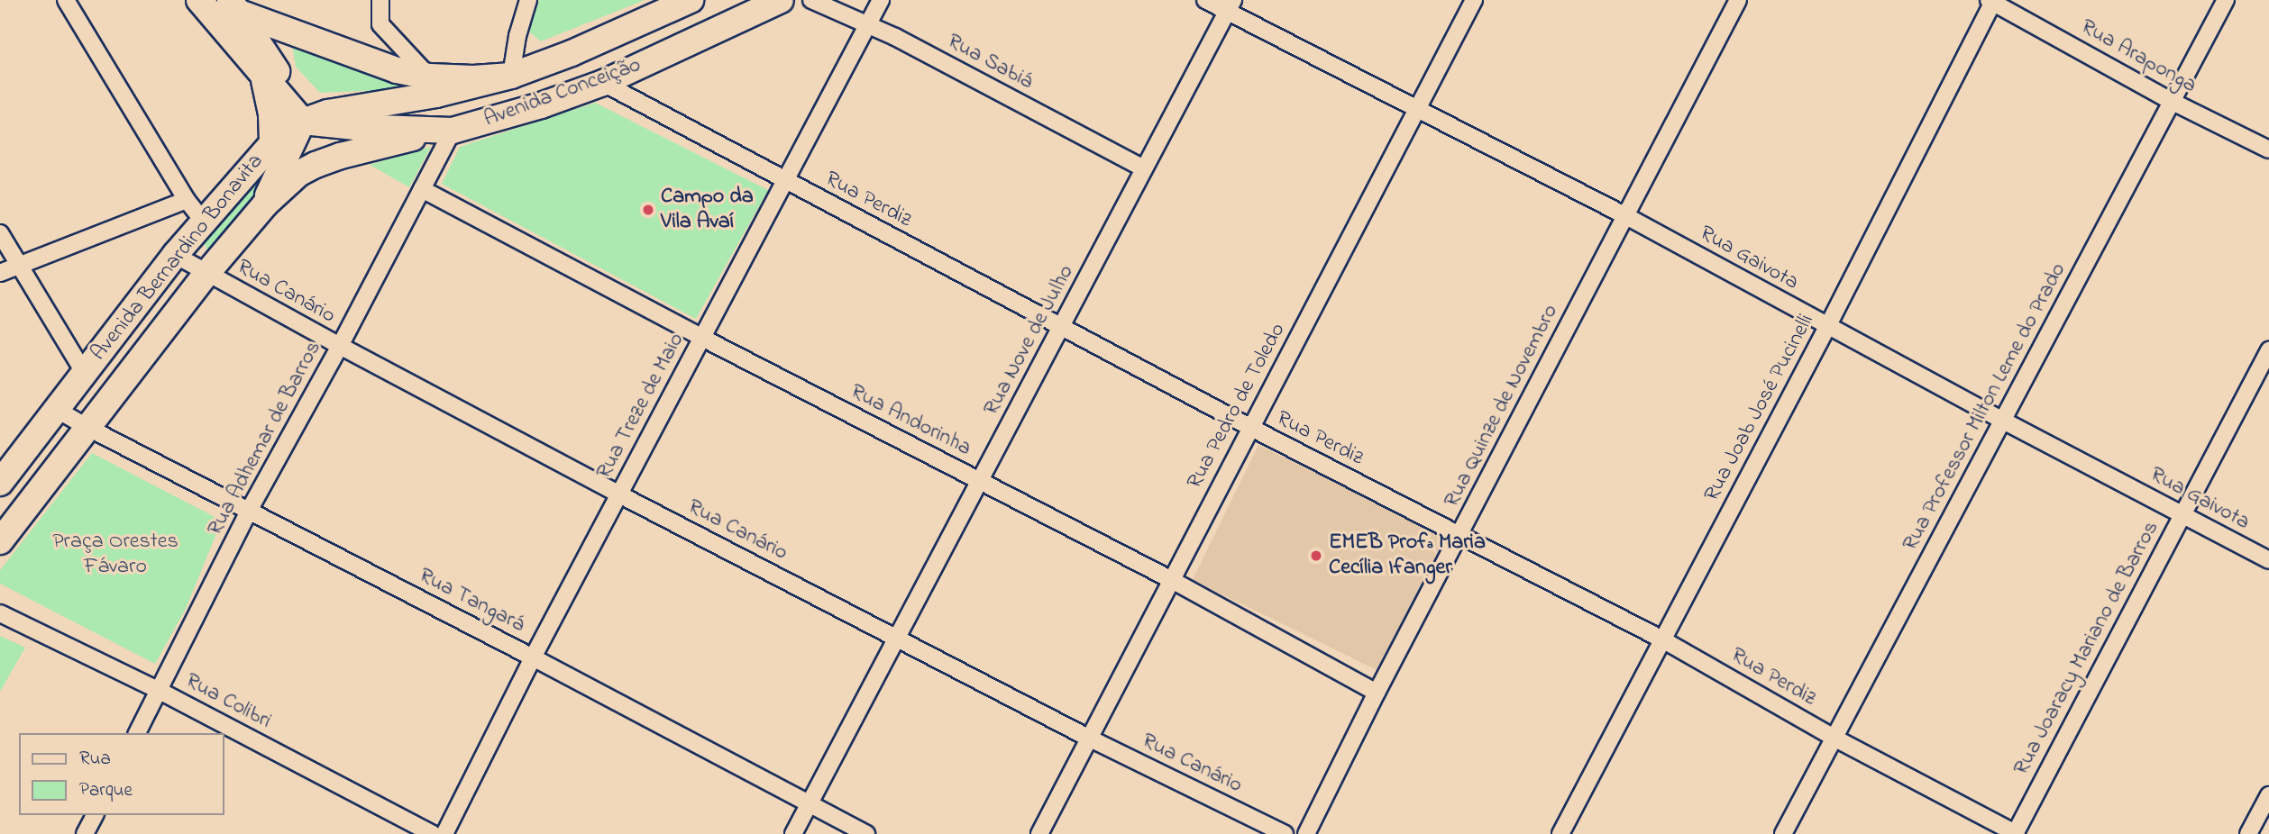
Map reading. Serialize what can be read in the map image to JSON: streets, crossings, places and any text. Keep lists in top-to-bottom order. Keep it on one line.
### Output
{"streets":{"main road":["Avenida Conceição","Avenida Bernardino Bonavita"],"street":["Rua Araponga","Rua Sabiá","Rua Perdiz","Rua Gaivota","Rua Canário","Rua Nove de Julho","Rua Treze de Maio","Rua Pedro de Toledo","Rua Quinze de Novembro","Rua Professor Milton Leme do Prado","Rua Joab José Pucinelli","Rua Andorinha","Rua Adhemar de Barros","Rua Tangará","Rua Joaracy Mariano de Barros","Rua Colibri"]},"crossings":[["Rua Araponga","Rua Professor Milton Leme do Prado"],["Rua Araponga","Rua Joab José Pucinelli"],["Rua Sabiá","Rua Nove de Julho"],["Rua Sabiá","Rua Treze de Maio"],["Avenida Conceição","Rua Perdiz"],["Avenida Conceição","Avenida Bernardino Bonavita"],["Avenida Conceição","Rua Adhemar de Barros"],["Rua Perdiz","Rua Nove de Julho"],["Rua Perdiz","Rua Treze de Maio"],["Rua Perdiz","Rua Pedro de Toledo"],["Rua Perdiz","Rua Quinze de Novembro"],["Rua Perdiz","Rua Professor Milton Leme do Prado"],["Rua Perdiz","Rua Joab José Pucinelli"],["Rua Perdiz","Rua Joaracy Mariano de Barros"],["Avenida Bernardino Bonavita","Rua Canário"],["Avenida Bernardino Bonavita","Rua Adhemar de Barros"],["Avenida Bernardino Bonavita","Rua Tangará"],["Rua Gaivota","Rua Nove de Julho"],["Rua Gaivota","Rua Pedro de Toledo"],["Rua Gaivota","Rua Quinze de Novembro"],["Rua Gaivota","Rua Professor Milton Leme do Prado"],["Rua Gaivota","Rua Joab José Pucinelli"],["Rua Gaivota","Rua Joaracy Mariano de Barros"],["Rua Canário","Rua Nove de Julho"],["Rua Canário","Rua Treze de Maio"],["Rua Canário","Rua Pedro de Toledo"],["Rua Canário","Rua Adhemar de Barros"],["Rua Nove de Julho","Rua Andorinha"],["Rua Nove de Julho","Rua Tangará"],["Rua Treze de Maio","Rua Andorinha"],["Rua Treze de Maio","Rua Tangará"],["Rua Pedro de Toledo","Rua Andorinha"],["Rua Quinze de Novembro","Rua Andorinha"],["Rua Andorinha","Rua Adhemar de Barros"],["Rua Adhemar de Barros","Rua Tangará"],["Rua Adhemar de Barros","Rua Colibri"]],"parks":["Praça Orestes Fávaro"],"places":["Campo da Vila Avaí","EMEB Profª Maria Cecília Ifanger"],"legend":["Rua","Parque"]}
